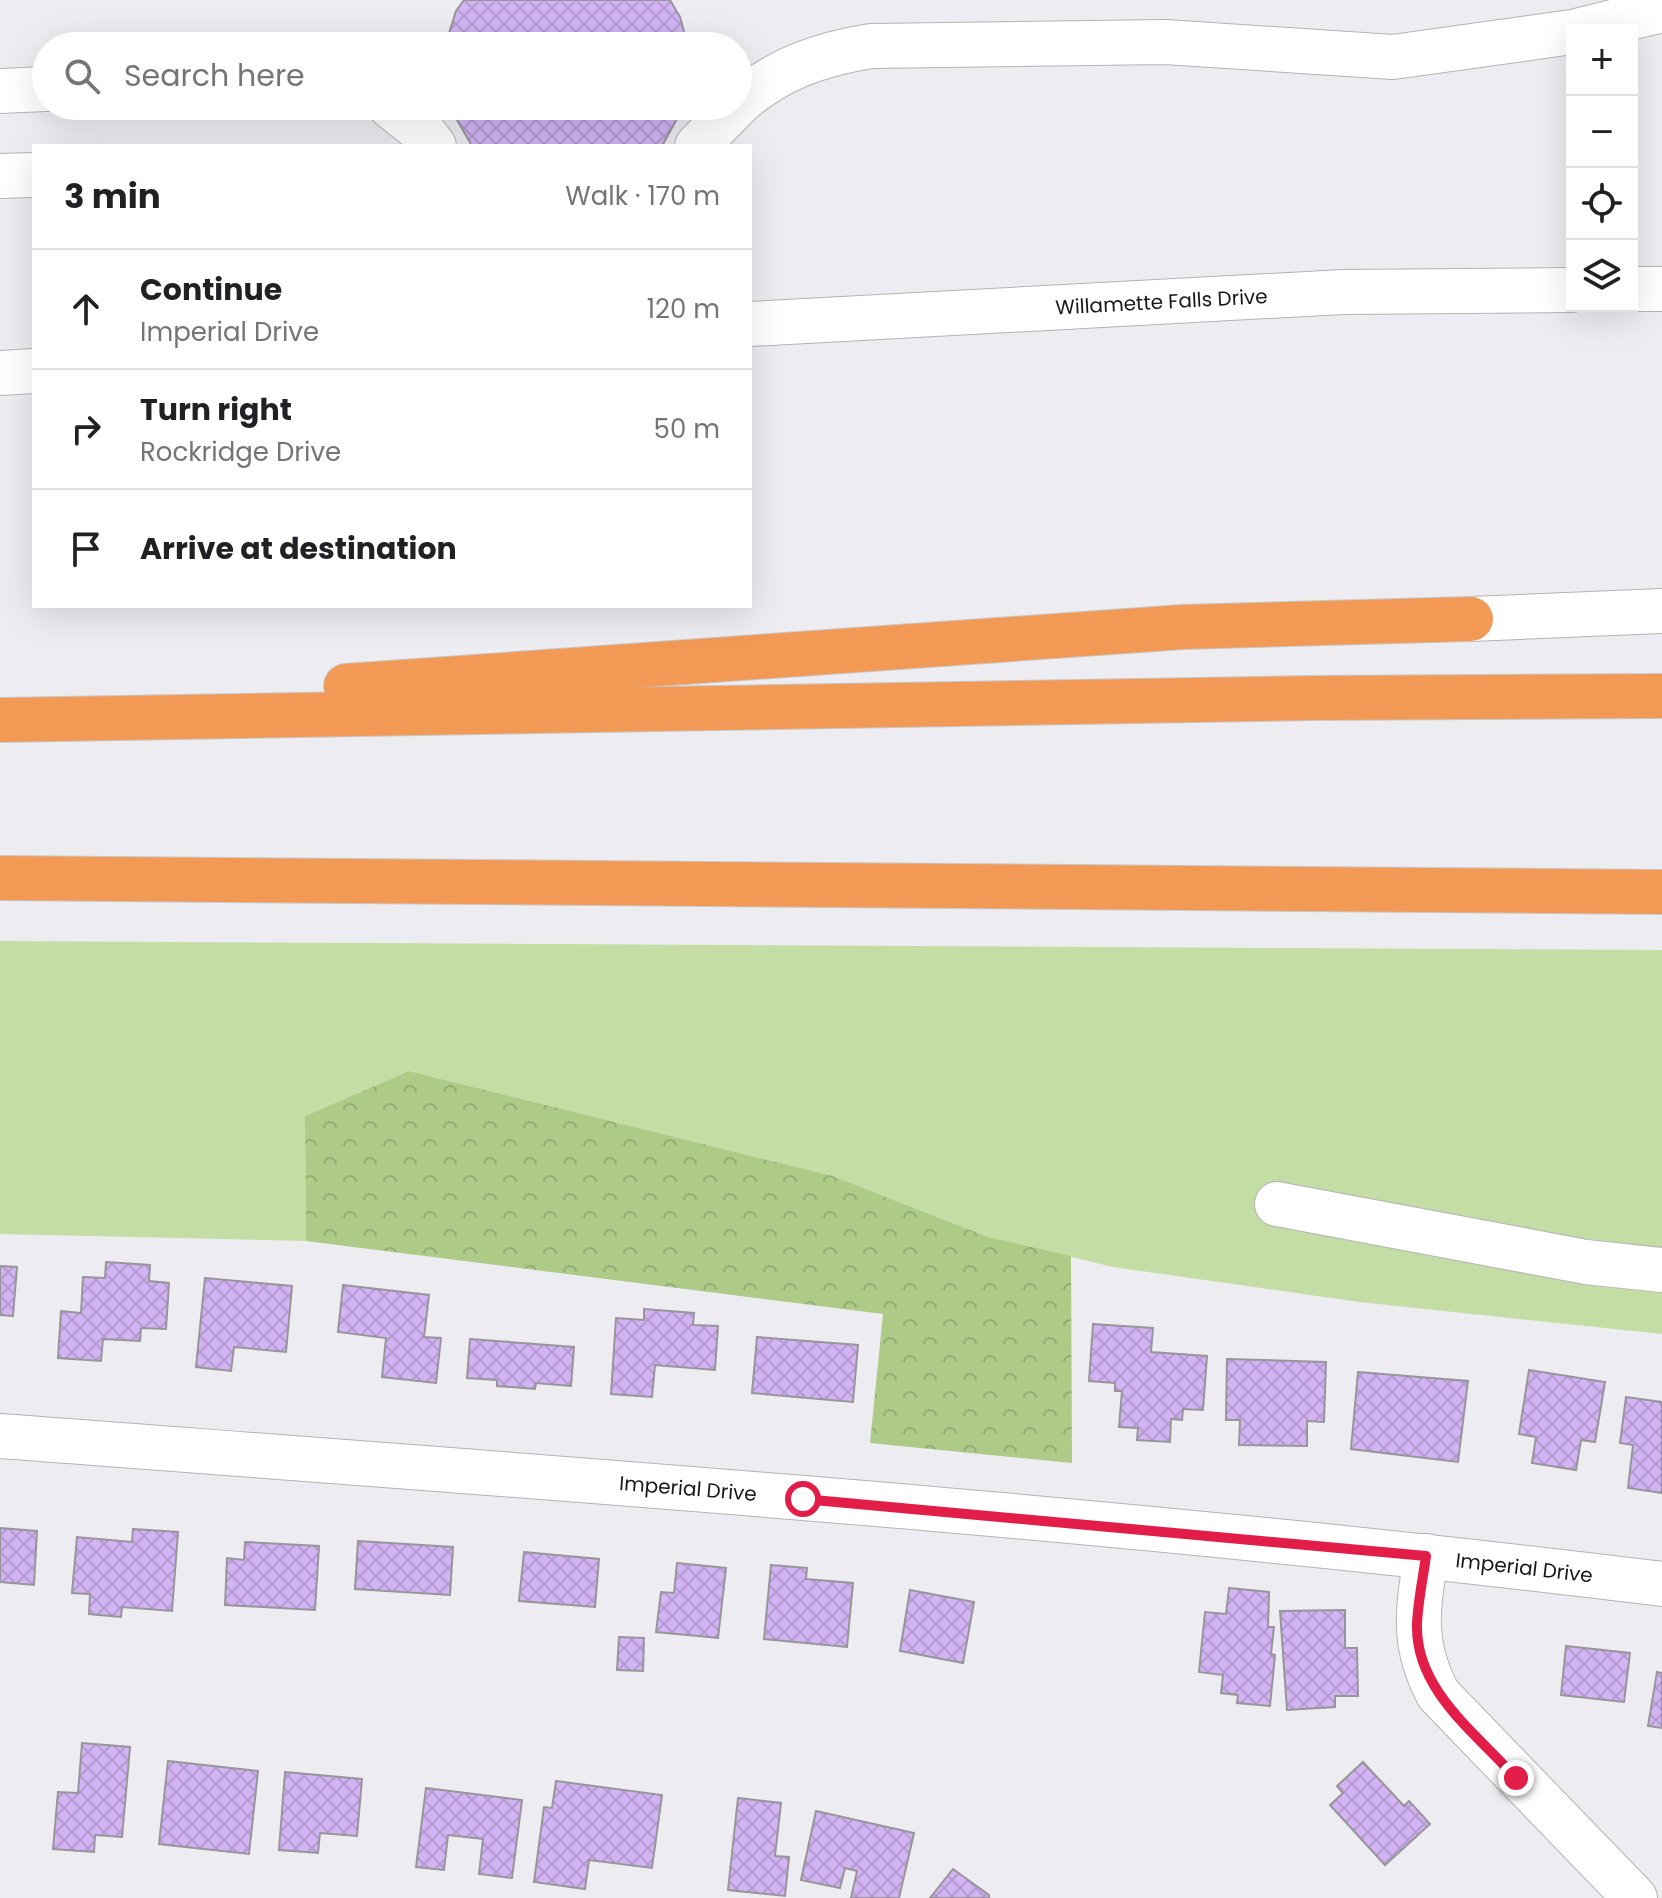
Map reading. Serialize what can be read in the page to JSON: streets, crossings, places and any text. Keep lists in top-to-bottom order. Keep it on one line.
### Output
{"streets":{"street":["Willamette Falls Drive","Imperial Drive"]},"page":{"map_buttons":["+","−"],"search":"Search here","heading":["3 min","Walk · 170 m"],"list":[["Continue","Imperial Drive","120 m"],["Turn right","Rockridge Drive","50 m"],"Arrive at destination"]}}
